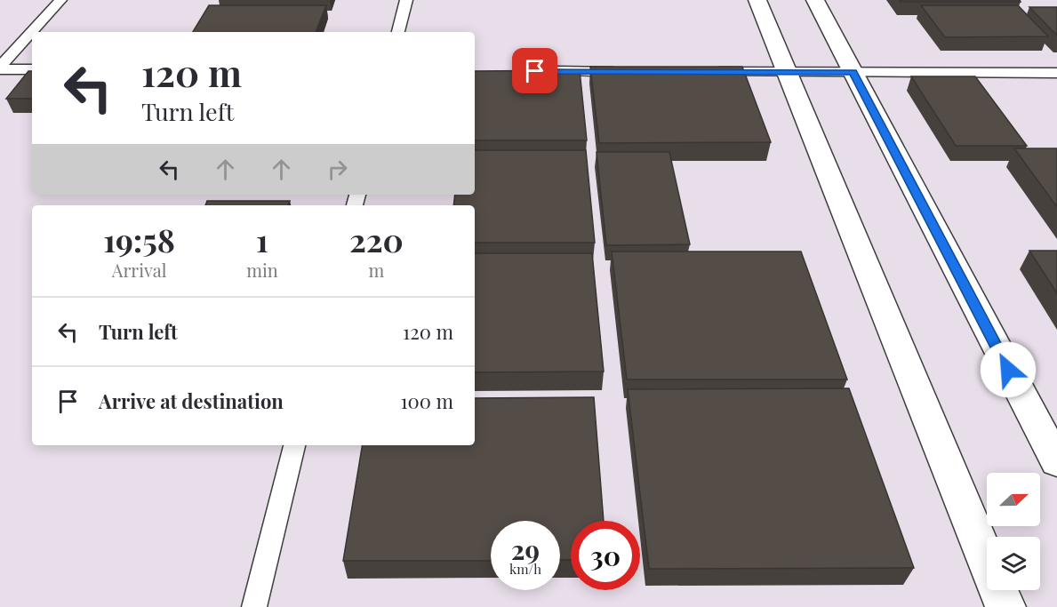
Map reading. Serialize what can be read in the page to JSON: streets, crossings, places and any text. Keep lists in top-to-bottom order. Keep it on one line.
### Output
{"north":"right","page":{"turn":["120 m","Turn left"],"eta":["19:58","Arrival","1","min","220","m"],"list":[{"name":"Turn left","value":"120 m"},{"name":"Arrive at destination","value":"100 m"}],"speed":"29 km/h","limit":"30"}}
